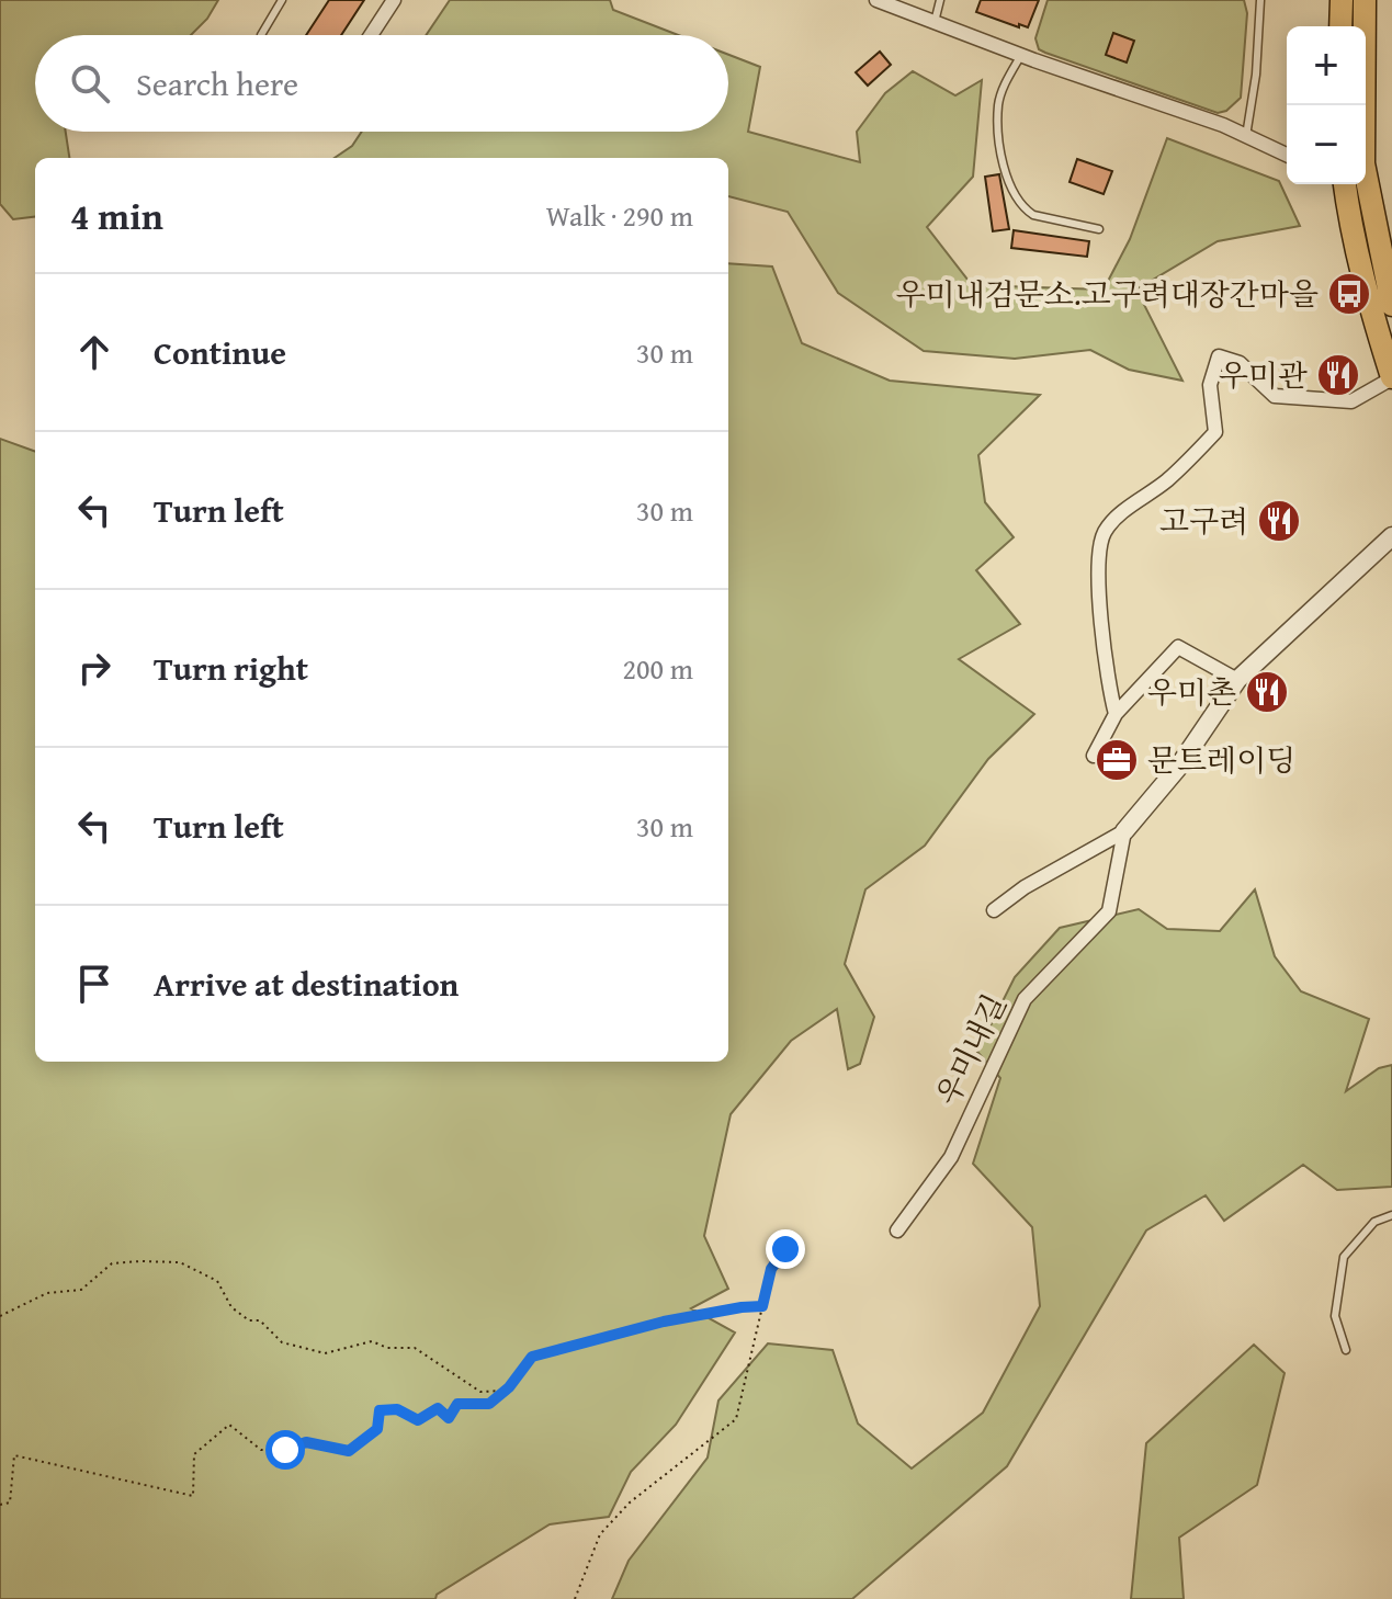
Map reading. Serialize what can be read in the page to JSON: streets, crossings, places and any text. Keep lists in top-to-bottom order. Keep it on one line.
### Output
{"streets":{"street":["우미내길"]},"places":{"bus stop":["우미내검문소.고구려대장간마을"],"restaurant":["우미관","고구려","우미촌"],"office":["문트레이딩"]},"page":{"map_buttons":["+","−"],"search":"Search here","heading":["4 min","Walk · 290 m"],"list":[["Continue","30 m"],["Turn left","30 m"],["Turn right","200 m"],["Turn left","30 m"],"Arrive at destination"]}}
